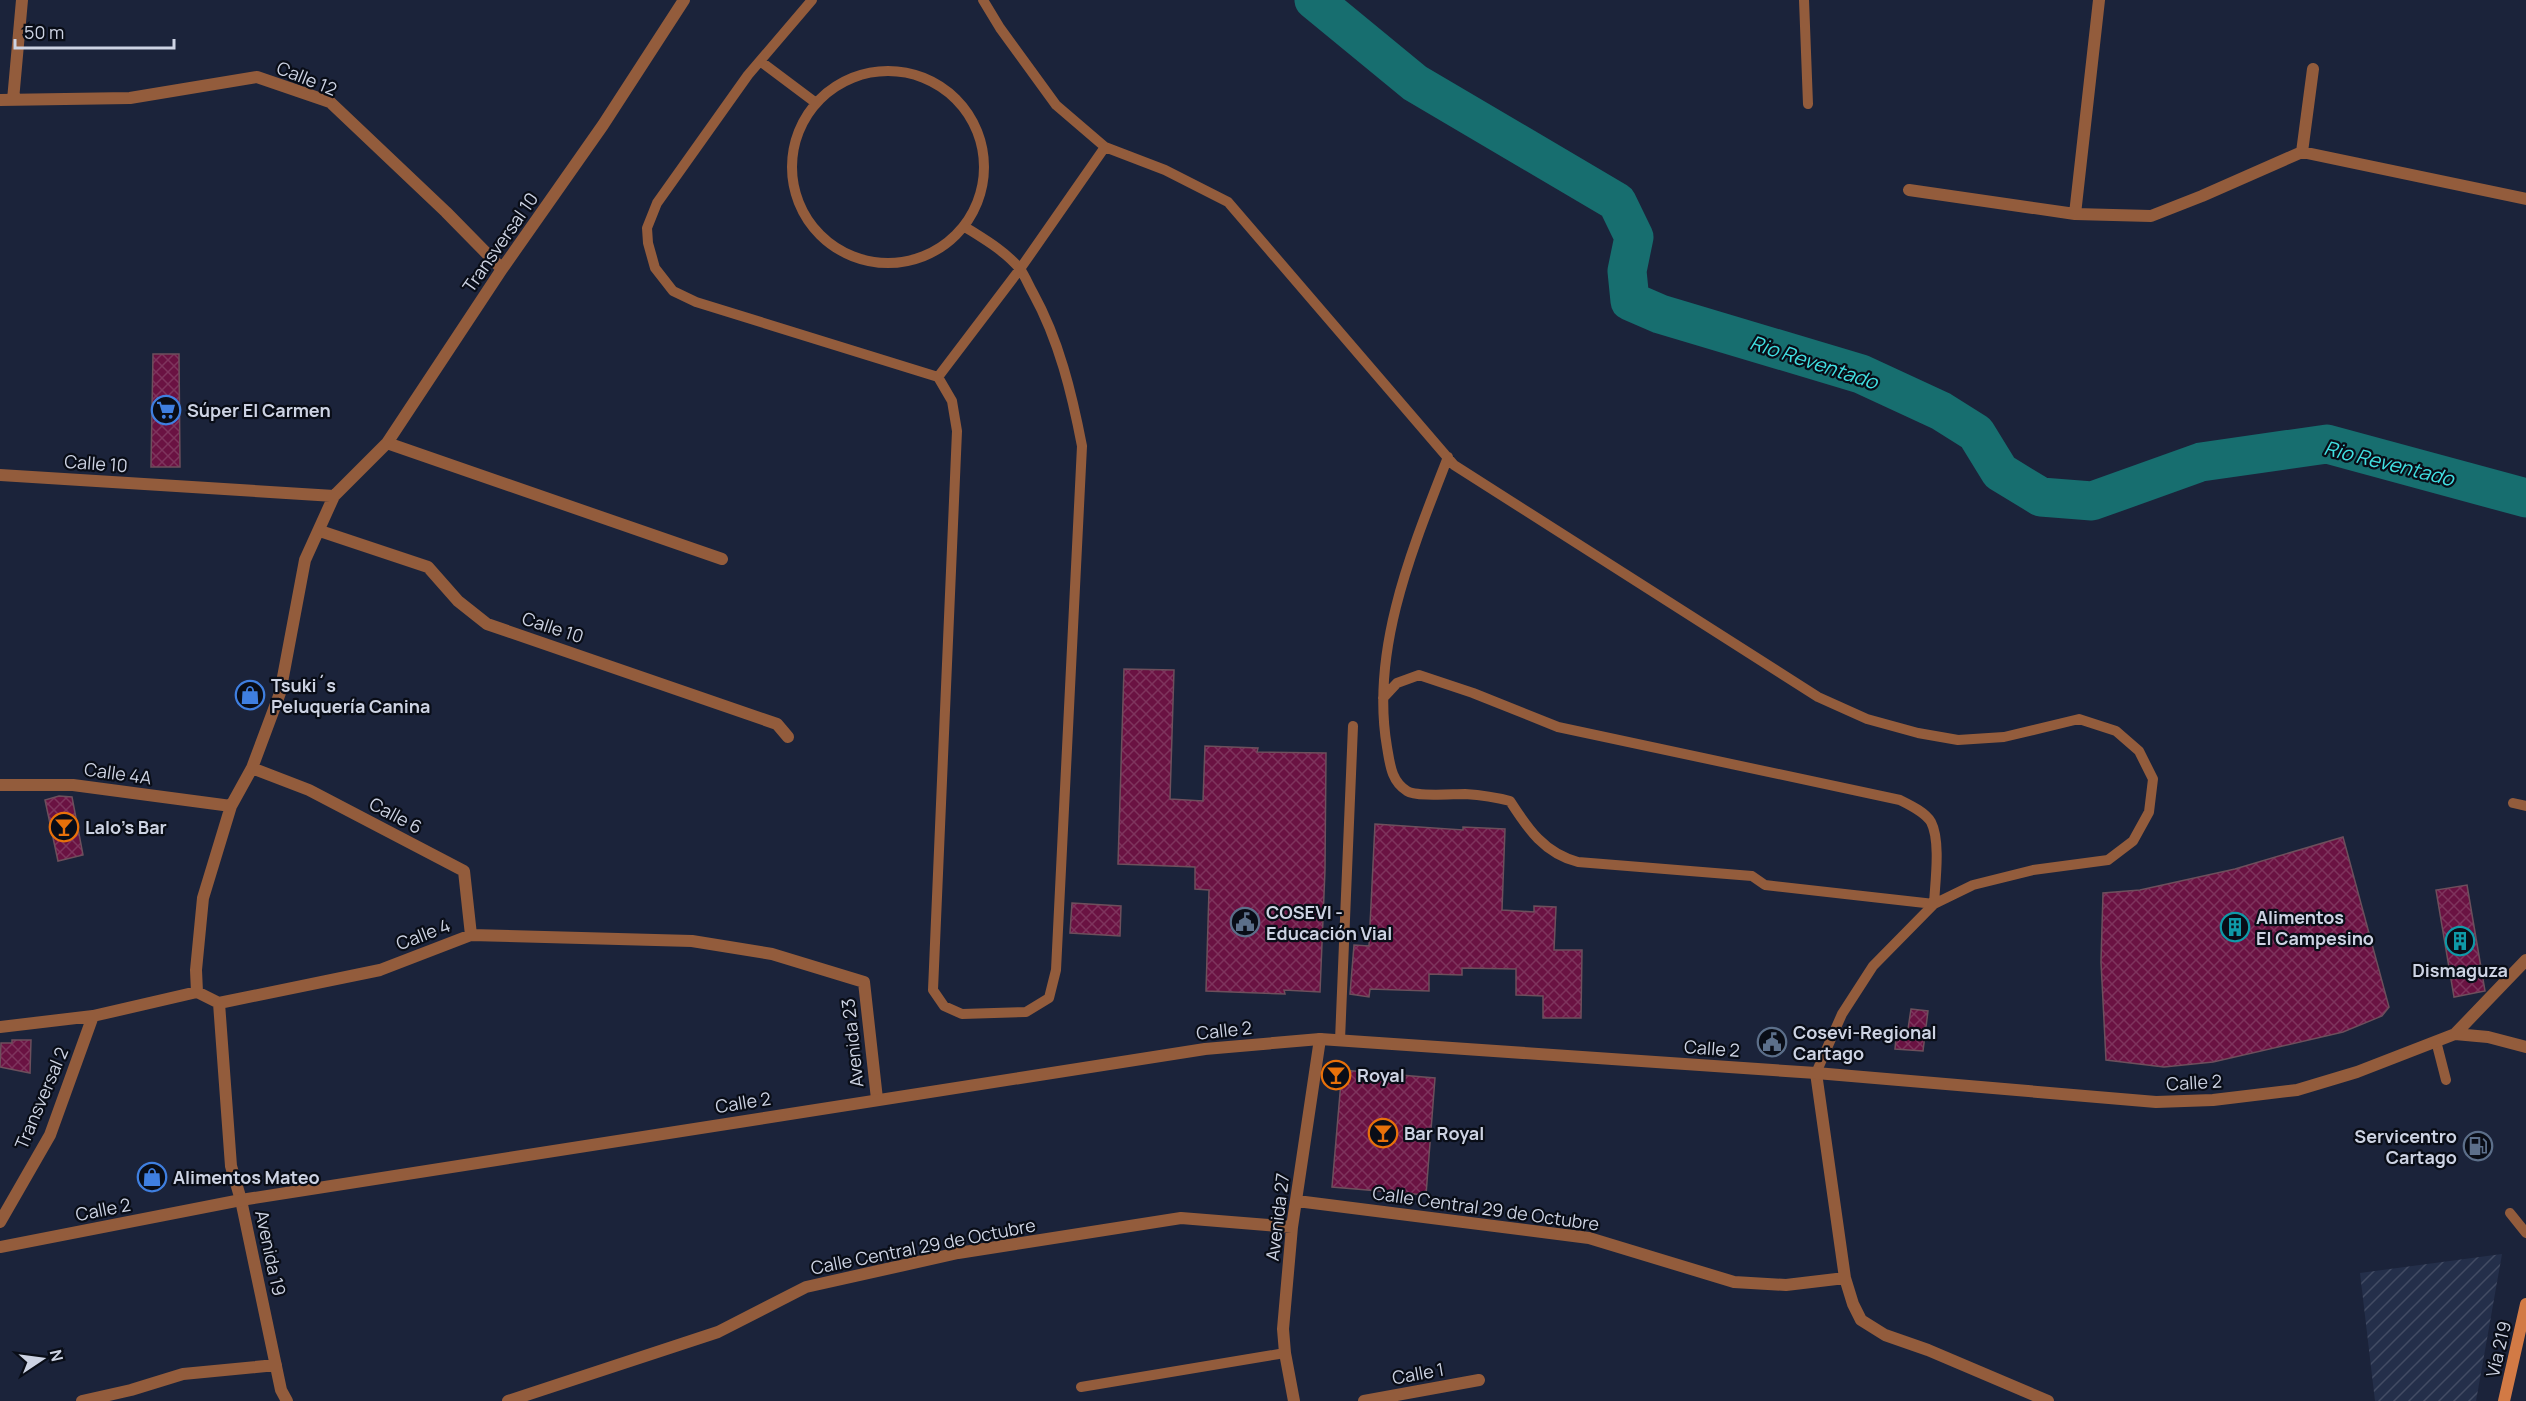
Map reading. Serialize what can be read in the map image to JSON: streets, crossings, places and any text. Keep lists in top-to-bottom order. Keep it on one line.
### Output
{"streets":{"main road":["Vía 219"],"street":["Calle 12","Transversal 10","Calle 10","Calle 4A","Calle 6","Calle 4","Calle 2","Avenida 23","Transversal 2","Calle Central 29 de Octubre","Avenida 27","Avenida 19","Calle 1"]},"crossings":[["Calle 12","Transversal 10"],["Transversal 10","Calle 10"],["Calle 6","Calle 4"],["Calle 4","Avenida 23"],["Calle 4","Avenida 19"],["Calle 2","Avenida 23"],["Calle 2","Avenida 27"],["Calle 2","Avenida 19"],["Calle Central 29 de Octubre","Avenida 27"]],"water":["Rio Reventado"],"places":{"supermarket":["Súper El Carmen"],"shop":["Tsuki´s Peluquería Canina","Alimentos Mateo"],"bar":["Lalo's Bar","Royal","Bar Royal"],"public building":["COSEVI - Educación Vial","Cosevi-Regional Cartago"],"building":["Alimentos El Campesino","Dismaguza"],"fuel station":["Servicentro Cartago"]},"scale_bar":"50 m","north":"right"}
